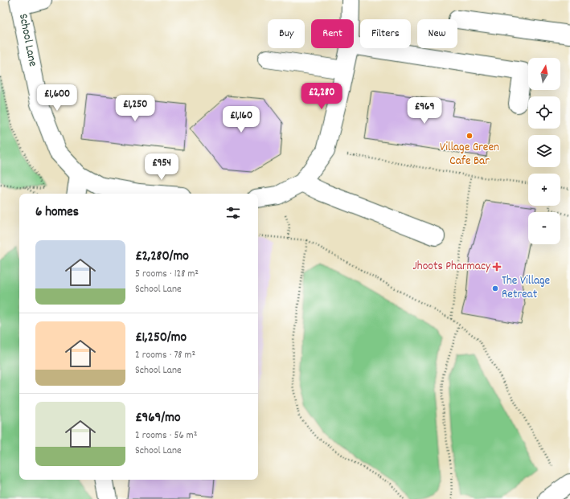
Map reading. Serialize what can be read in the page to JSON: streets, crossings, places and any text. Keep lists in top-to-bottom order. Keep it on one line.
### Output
{"streets":{"street":["School Lane"]},"places":{"other":["Village Green Cafe Bar","The Village Retreat"],"health":["Jhoots Pharmacy"]},"north":"top","page":{"chip":["Buy","Rent","Filters","New"],"map_buttons":["+","−"],"price":["£2,280","£1,600","£1,250","£969","£1,160","£954"],"heading":"6 homes","list":[{"name":"£2,280/mo","note":"5 rooms · 128 m² · School Lane"},{"name":"£1,250/mo","note":"2 rooms · 78 m² · School Lane"},{"name":"£969/mo","note":"2 rooms · 56 m² · School Lane"}]}}
